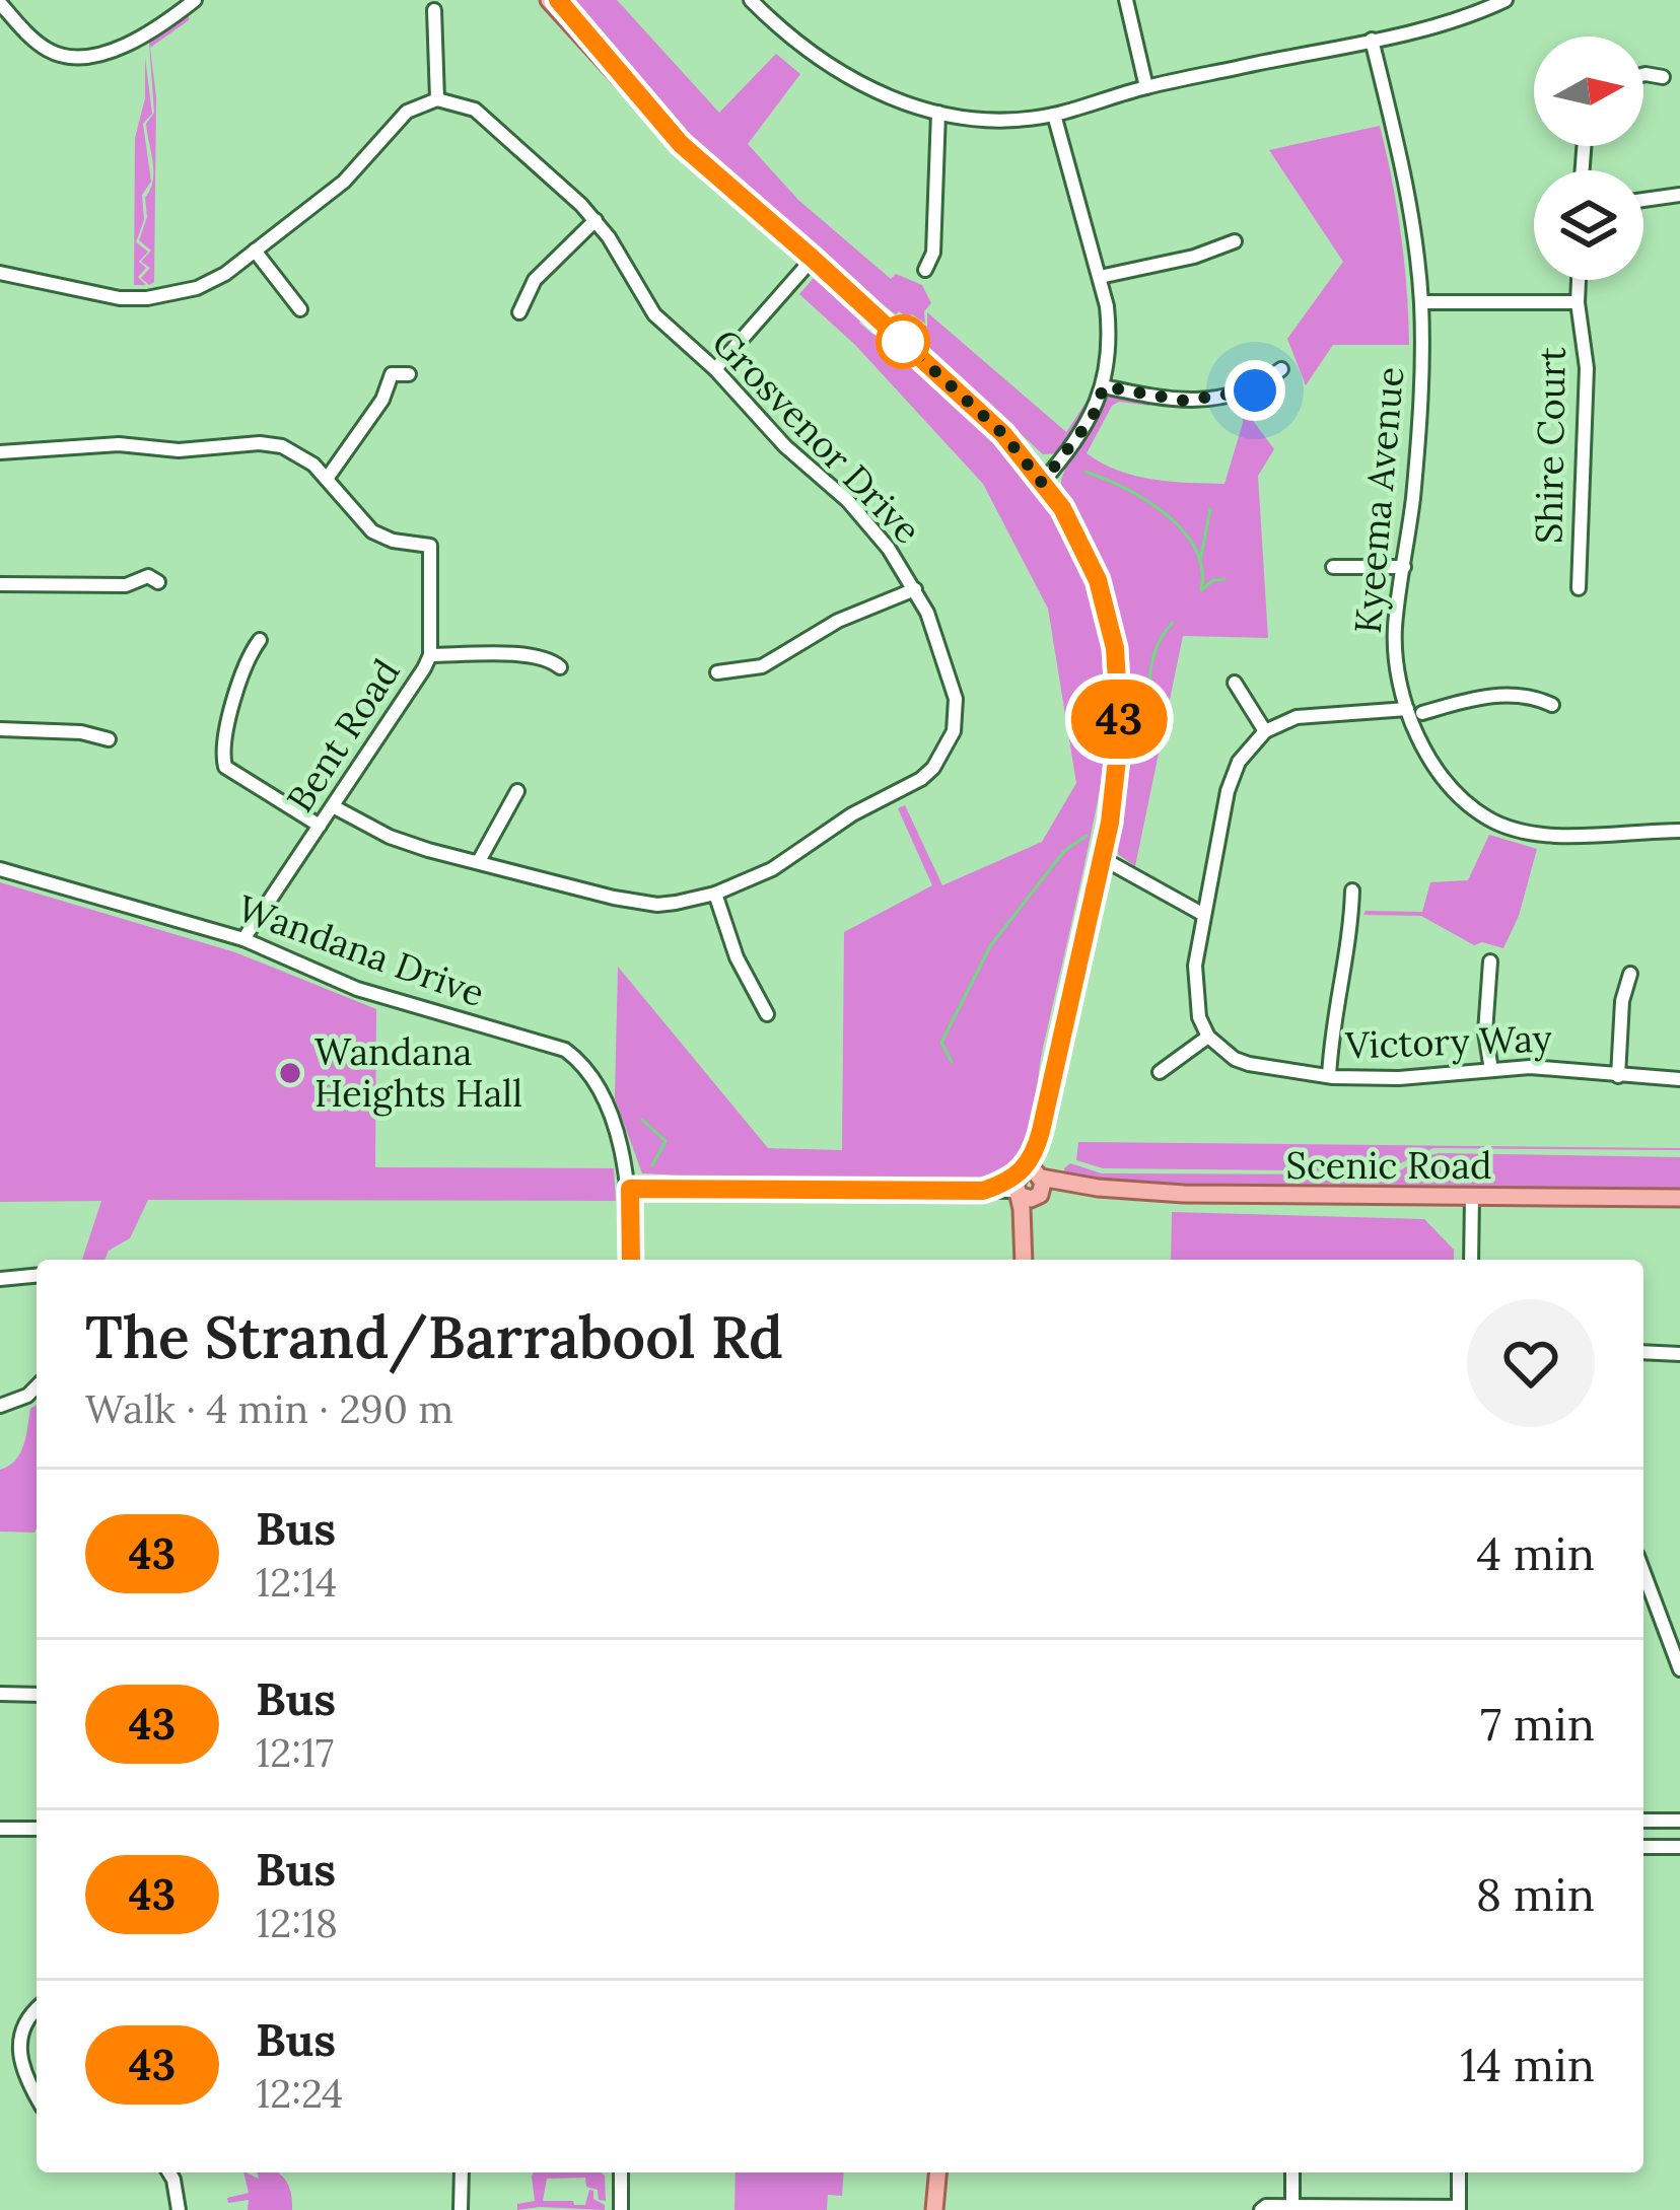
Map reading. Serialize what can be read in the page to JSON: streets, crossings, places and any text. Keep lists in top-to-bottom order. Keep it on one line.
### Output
{"streets":{"main road":["Scenic Road"],"street":["Grosvenor Drive","Shire Court","Kyeema Avenue","Bent Road","Wandana Drive","Victory Way"]},"crossings":[["Grosvenor Drive","Bent Road"],["Bent Road","Wandana Drive"]],"places":["Wandana Heights Hall"],"lines":["bus line 43"],"north":"right","page":{"on_map":"43","heading":["The Strand/Barrabool Rd","Walk · 4 min · 290 m"],"list":[{"mark":"43","name":"Bus","note":"12:14","value":"4 min"},{"mark":"43","name":"Bus","note":"12:17","value":"7 min"},{"mark":"43","name":"Bus","note":"12:18","value":"8 min"},{"mark":"43","name":"Bus","note":"12:24","value":"14 min"}]}}
